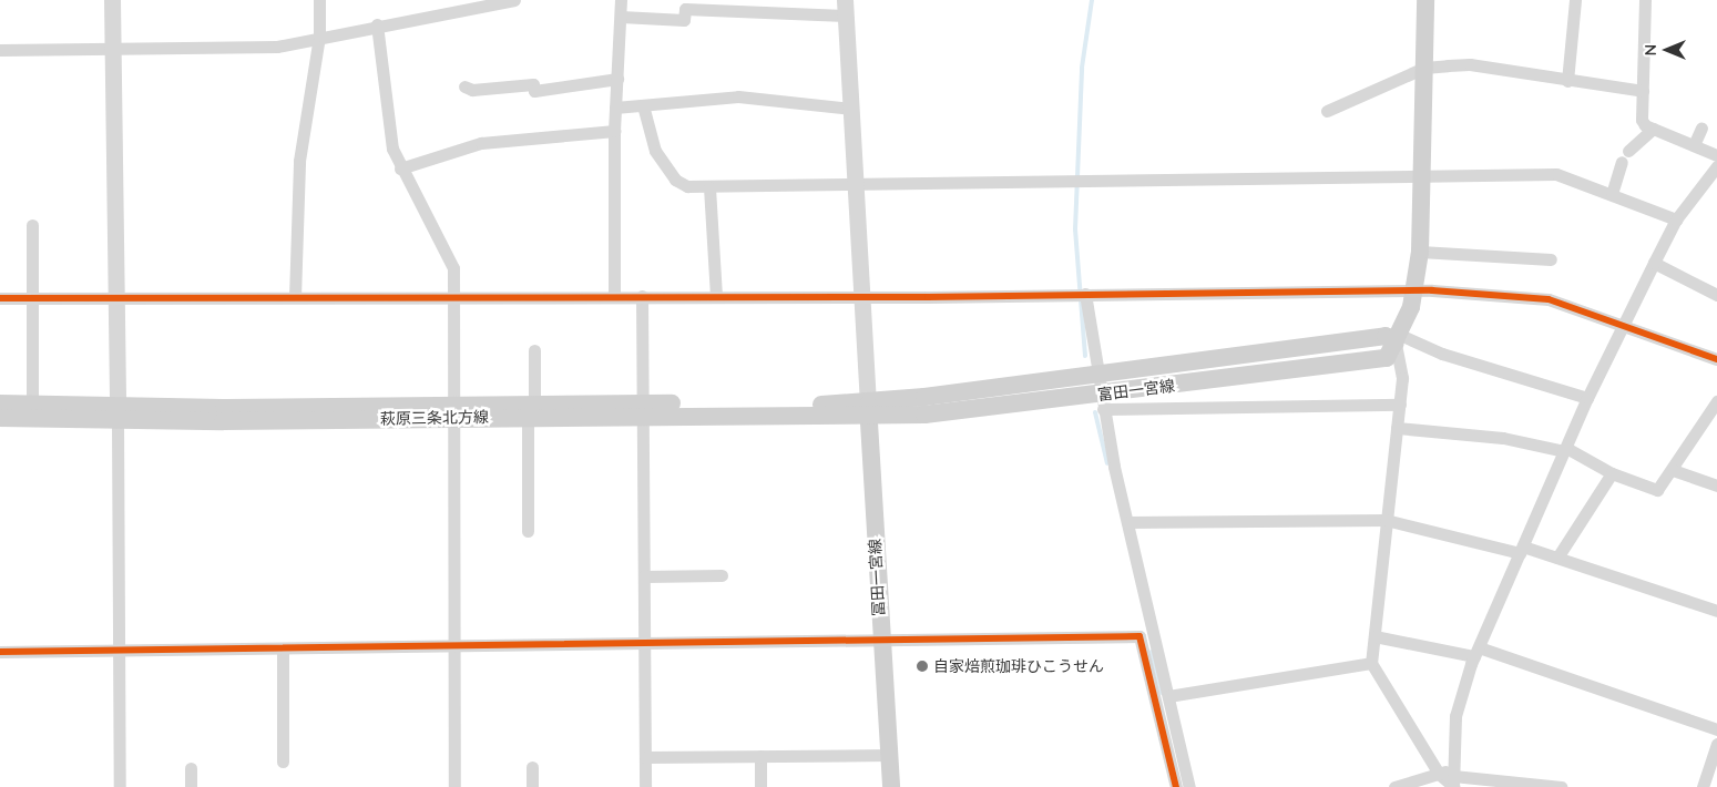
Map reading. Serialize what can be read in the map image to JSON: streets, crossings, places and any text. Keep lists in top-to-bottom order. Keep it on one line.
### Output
{"streets":{"main road":["富田一宮線","萩原三条北方線","冨田一宮線"]},"crossings":[["富田一宮線","萩原三条北方線"],["富田一宮線","冨田一宮線"],["萩原三条北方線","冨田一宮線"]],"places":["自家焙煎珈琲ひこうせん"],"north":"left"}
